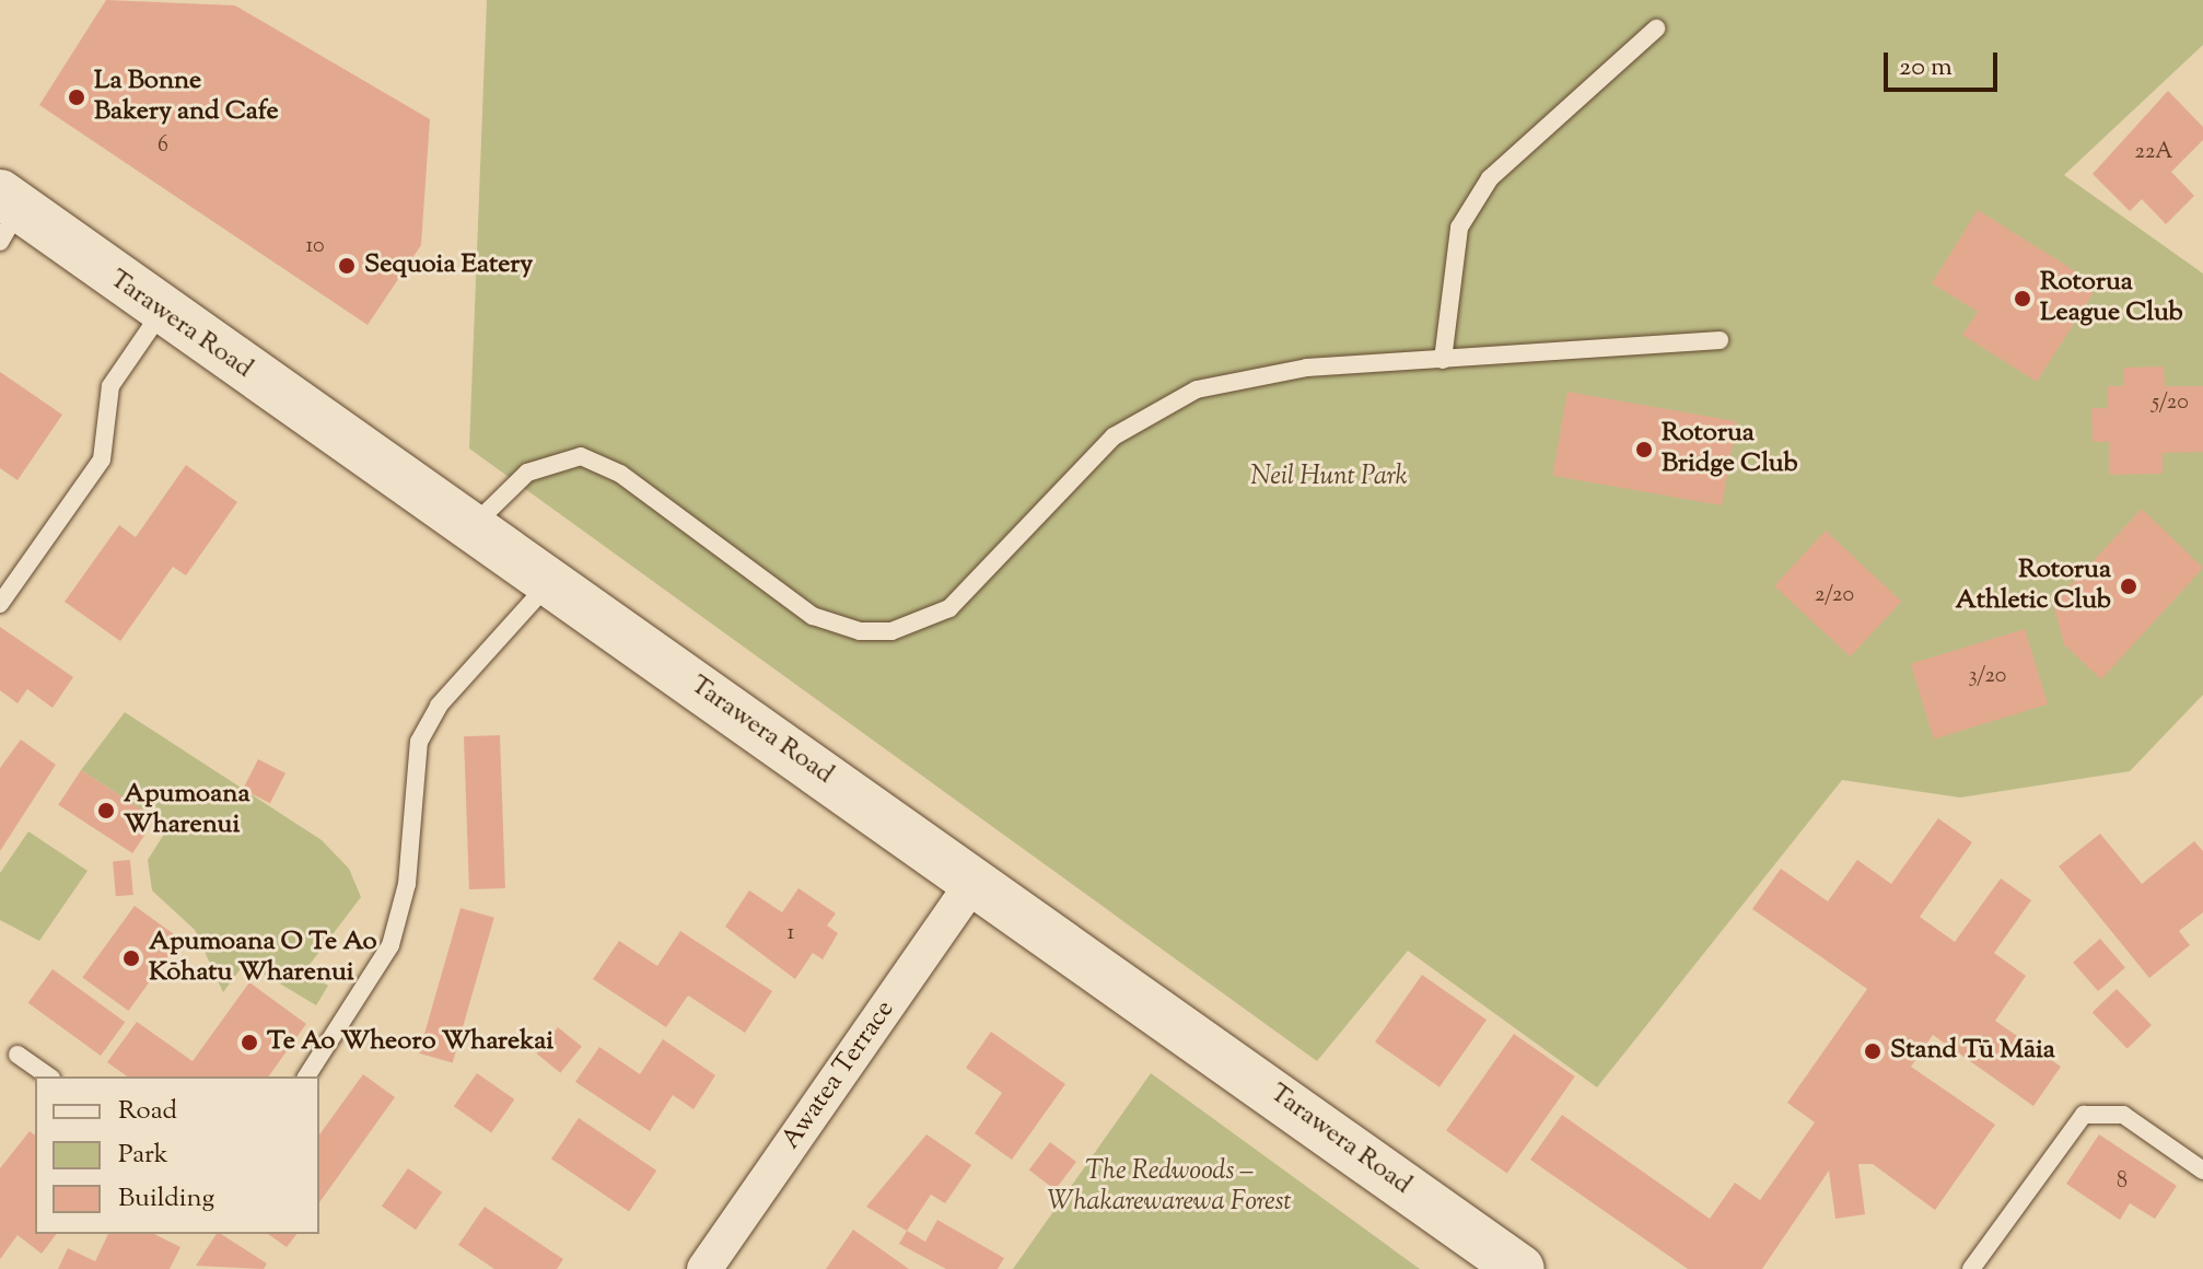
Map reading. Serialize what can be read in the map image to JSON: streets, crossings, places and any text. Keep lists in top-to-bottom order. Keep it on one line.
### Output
{"streets":{"main road":["Tarawera Road"],"street":["Awatea Terrace"]},"crossings":[["Tarawera Road","Awatea Terrace"]],"parks":["Neil Hunt Park","The Redwoods – Whakarewarewa Forest"],"places":["La Bonne Bakery and Cafe","Sequoia Eatery","Rotorua League Club","Rotorua Bridge Club","Rotorua Athletic Club","Apumoana Wharenui","Apumoana O Te Ao Kōhatu Wharenui","Te Ao Wheoro Wharekai","Stand Tū Māia"],"house_numbers":["6","22A","10","5/20","2/20","3/20","1","8"],"legend":["Road","Park","Building"],"scale_bar":"20 m"}
